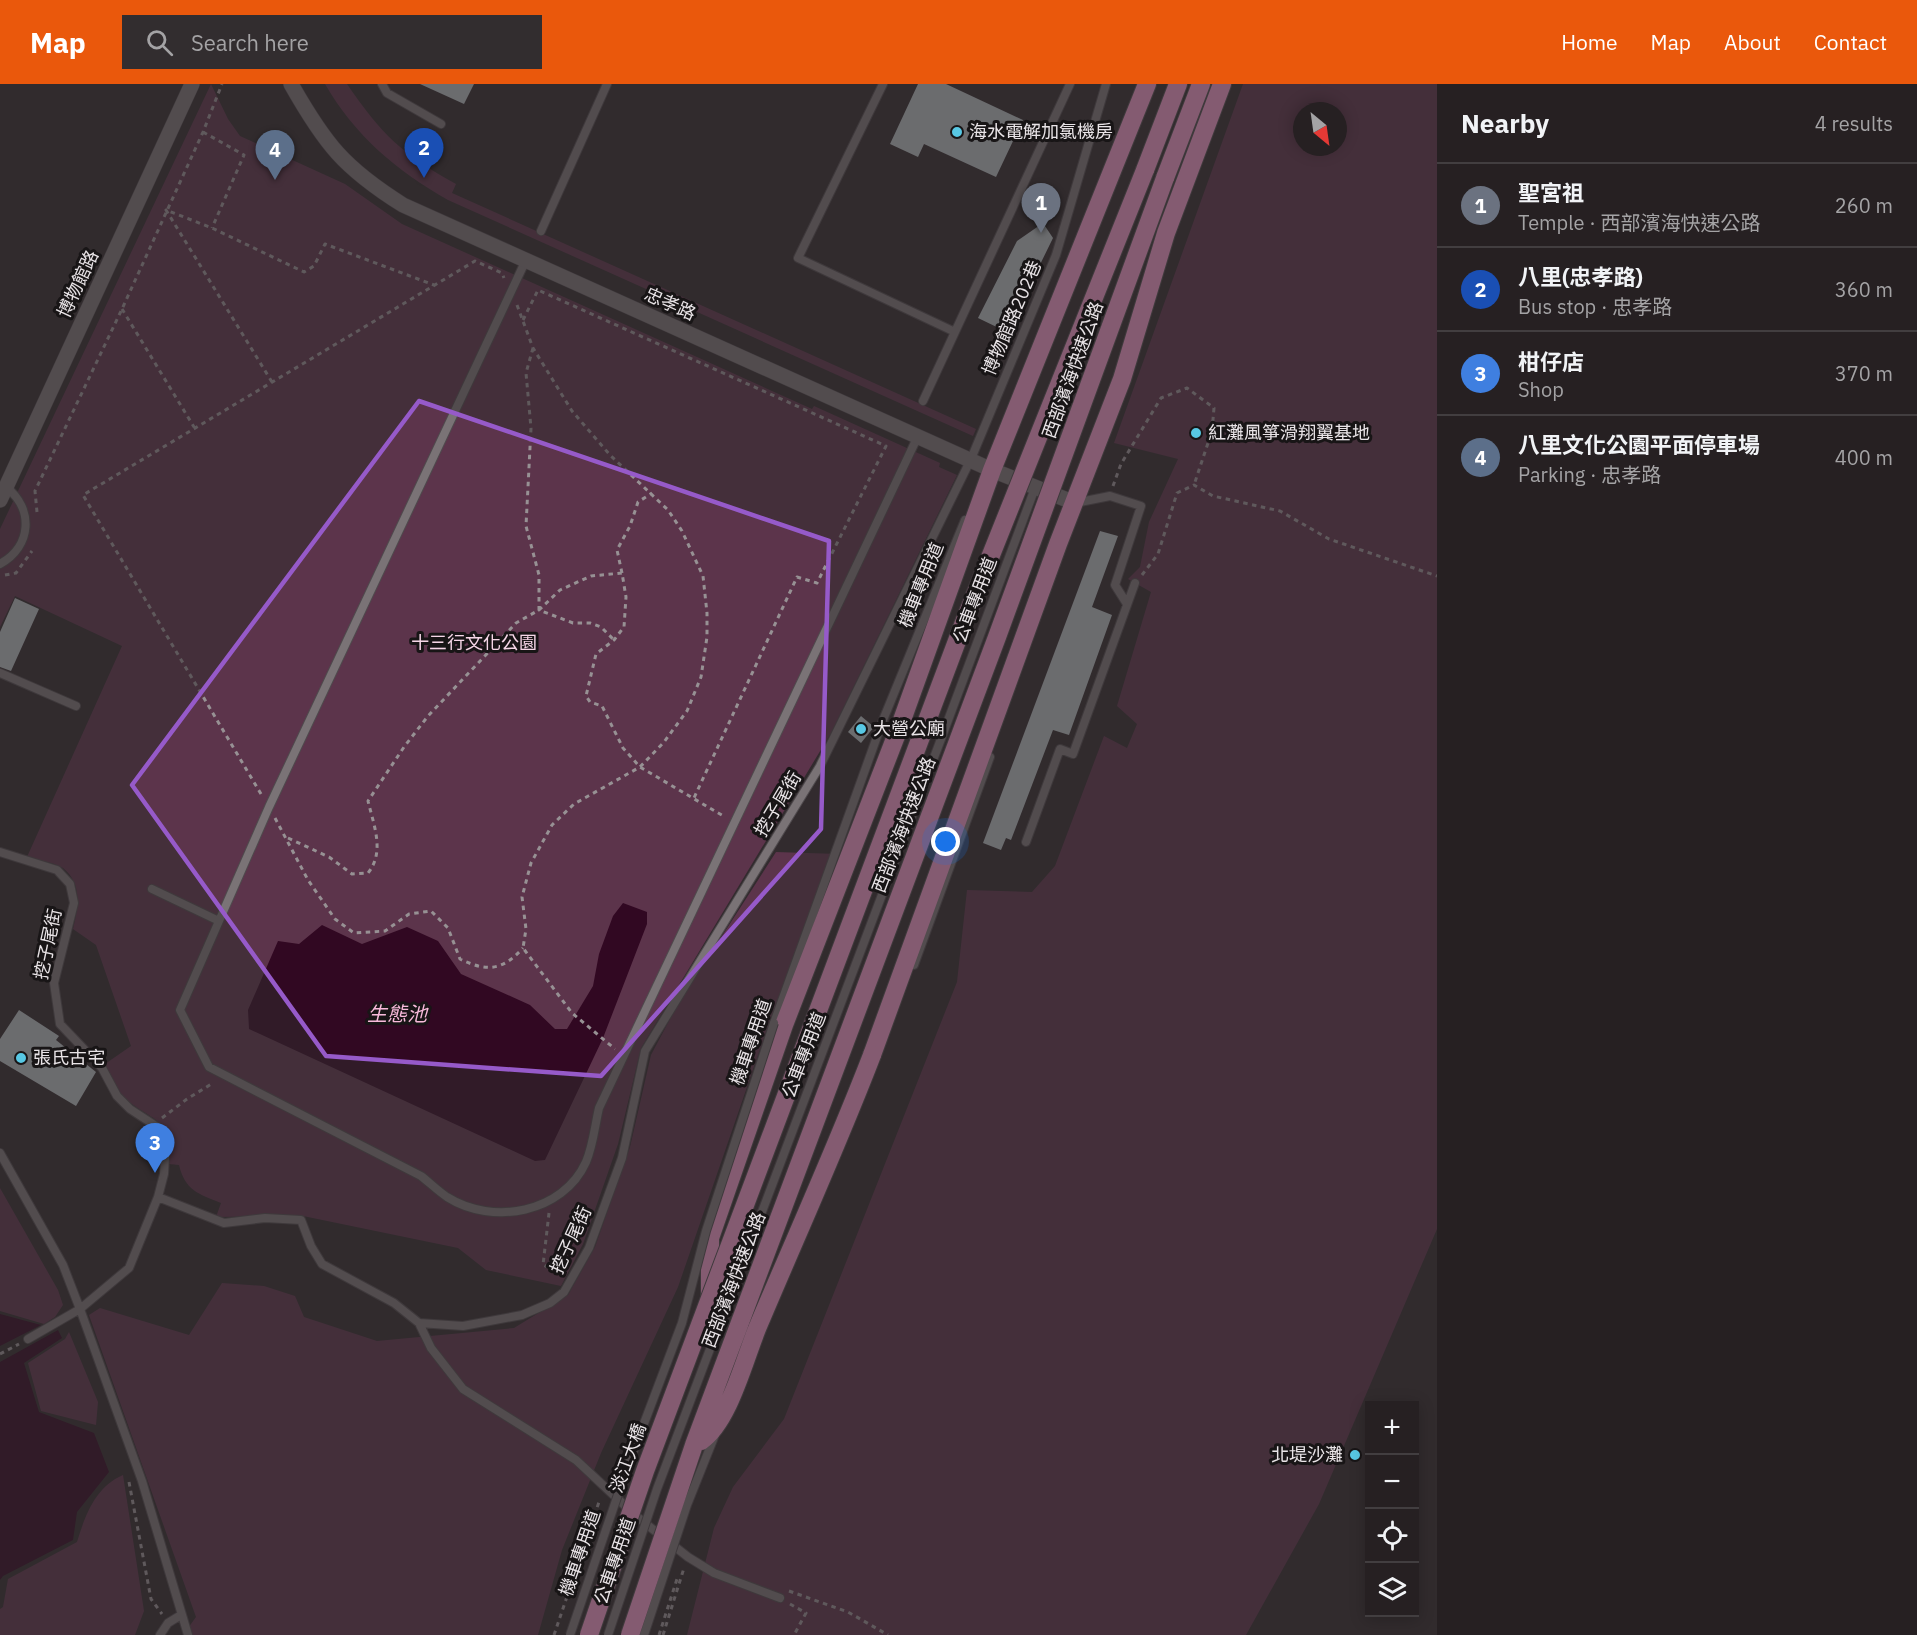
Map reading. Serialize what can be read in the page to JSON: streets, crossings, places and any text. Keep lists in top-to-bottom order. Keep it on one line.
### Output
{"streets":{"highway":["西部濱海快速公路","淡江大橋"],"street":["博物館路","忠孝路"],"lane":["博物館路202巷","機車專用道","公車專用道","挖子尾街"]},"crossings":[["忠孝路","博物館路202巷"],["忠孝路","公車專用道"],["忠孝路","挖子尾街"],["博物館路202巷","挖子尾街"],["西部濱海快速公路","淡江大橋"]],"water":["生態池"],"parks":["十三行文化公園"],"places":["海水電解加氯機房","紅灘風箏滑翔翼基地","大營公廟","張氏古宅","北堤沙灘"],"north":"bottom right","page":{"header":"Map","search":"Search here","nav":["Home","Map","About","Contact"],"heading":["Nearby","4 results"],"pins":["2","4","1","3"],"list":[{"mark":"1","name":"聖宮祖","note":"Temple · 西部濱海快速公路","value":"260 m"},{"mark":"2","name":"八里(忠孝路)","note":"Bus stop · 忠孝路","value":"360 m"},{"mark":"3","name":"柑仔店","note":"Shop","value":"370 m"},{"mark":"4","name":"八里文化公園平面停車場","note":"Parking · 忠孝路","value":"400 m"}],"map_buttons":["+","−"]}}
